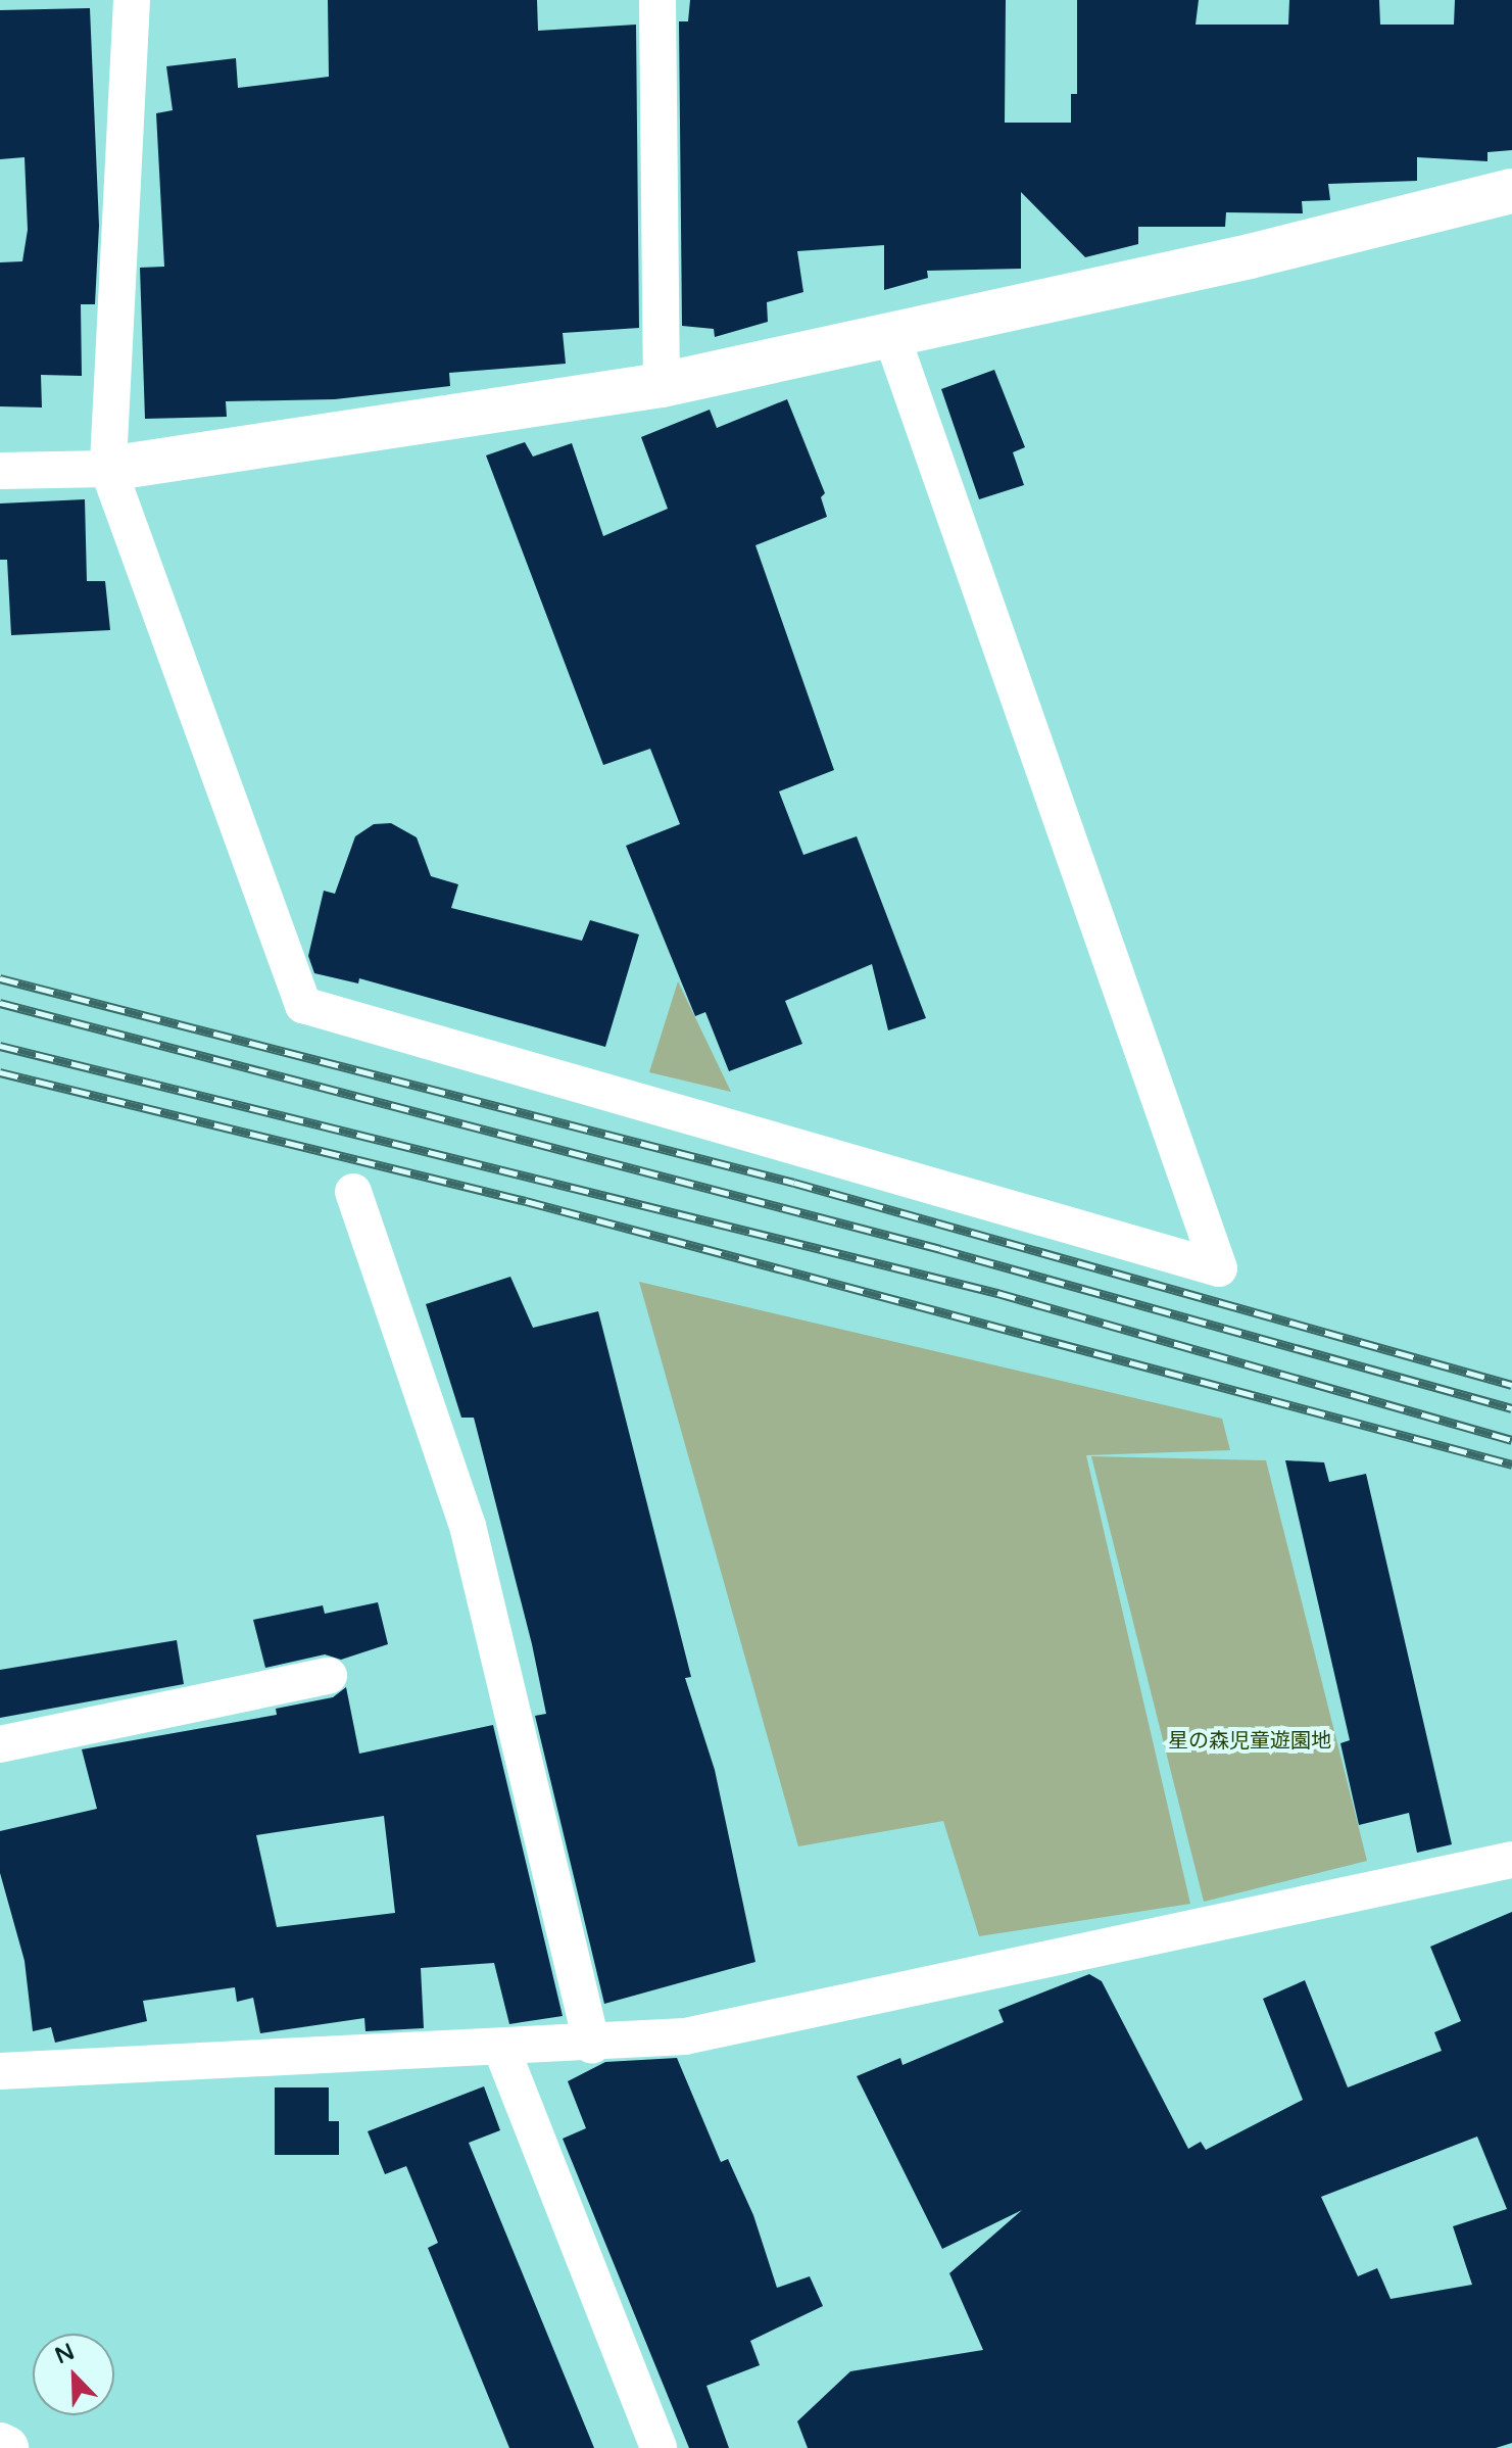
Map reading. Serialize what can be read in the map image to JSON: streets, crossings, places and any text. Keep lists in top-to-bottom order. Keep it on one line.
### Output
{"parks":["星の森児童遊園地"],"north":"top left"}
